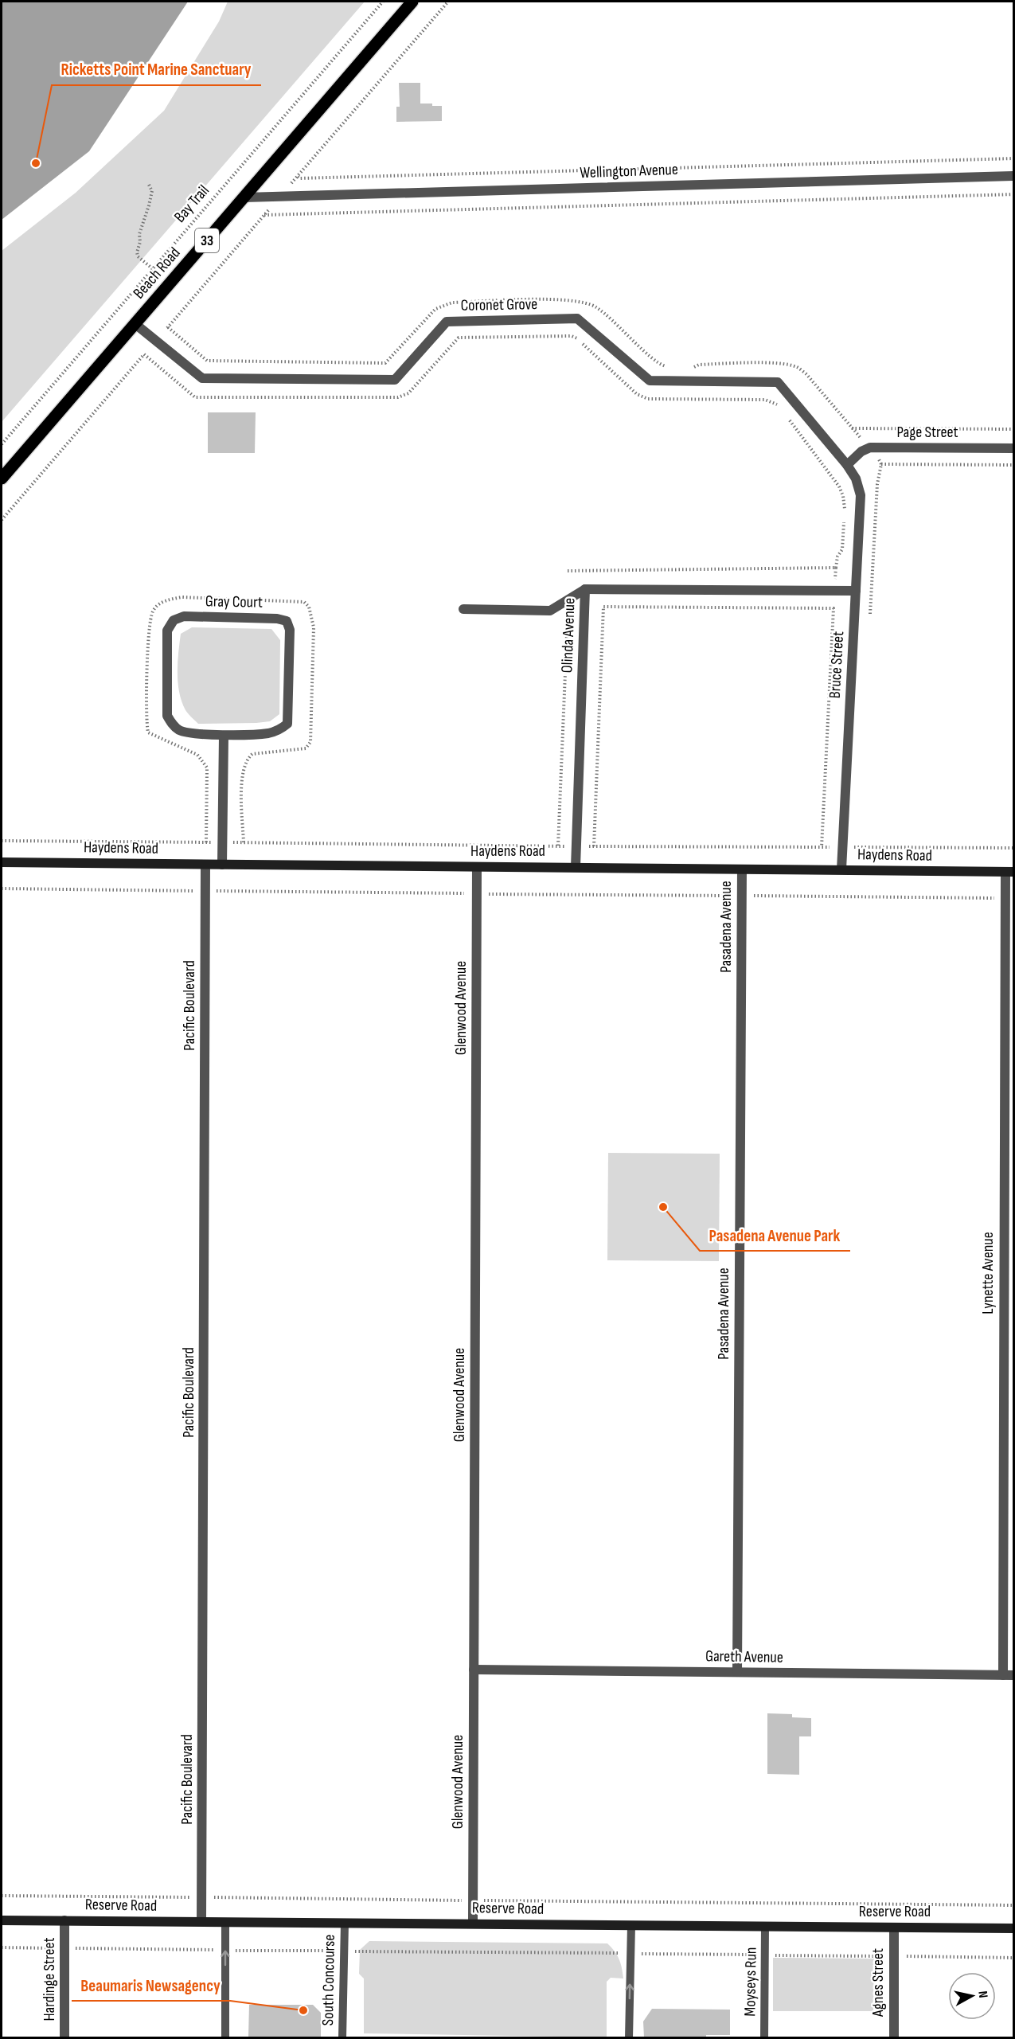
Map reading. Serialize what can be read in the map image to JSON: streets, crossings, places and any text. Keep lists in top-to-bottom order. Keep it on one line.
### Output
{"streets":{"main road":["33","Beach Road"],"street":["Wellington Avenue","Coronet Grove","Page Street","Gray Court","Olinda Avenue","Bruce Street","Haydens Road","Pasadena Avenue","Pacific Boulevard","Glenwood Avenue","Lynette Avenue","Gareth Avenue","Reserve Road","Hardinge Street","Agnes Street"],"lane":["South Concourse","Moyseys Run"],"path":["Bay Trail"]},"crossings":[["Wellington Avenue","Beach Road"],["Beach Road","Coronet Grove"],["Coronet Grove","Bruce Street"],["Olinda Avenue","Bruce Street"],["Olinda Avenue","Haydens Road"],["Bruce Street","Haydens Road"],["Haydens Road","Pasadena Avenue"],["Haydens Road","Pacific Boulevard"],["Haydens Road","Glenwood Avenue"],["Haydens Road","Lynette Avenue"],["Pasadena Avenue","Gareth Avenue"],["Pacific Boulevard","Reserve Road"],["Glenwood Avenue","Gareth Avenue"],["Glenwood Avenue","Reserve Road"],["Lynette Avenue","Gareth Avenue"],["Reserve Road","Hardinge Street"],["Reserve Road","South Concourse"],["Reserve Road","Moyseys Run"],["Reserve Road","Agnes Street"]],"places":["Ricketts Point Marine Sanctuary","Pasadena Avenue Park","Beaumaris Newsagency"],"north":"right"}
